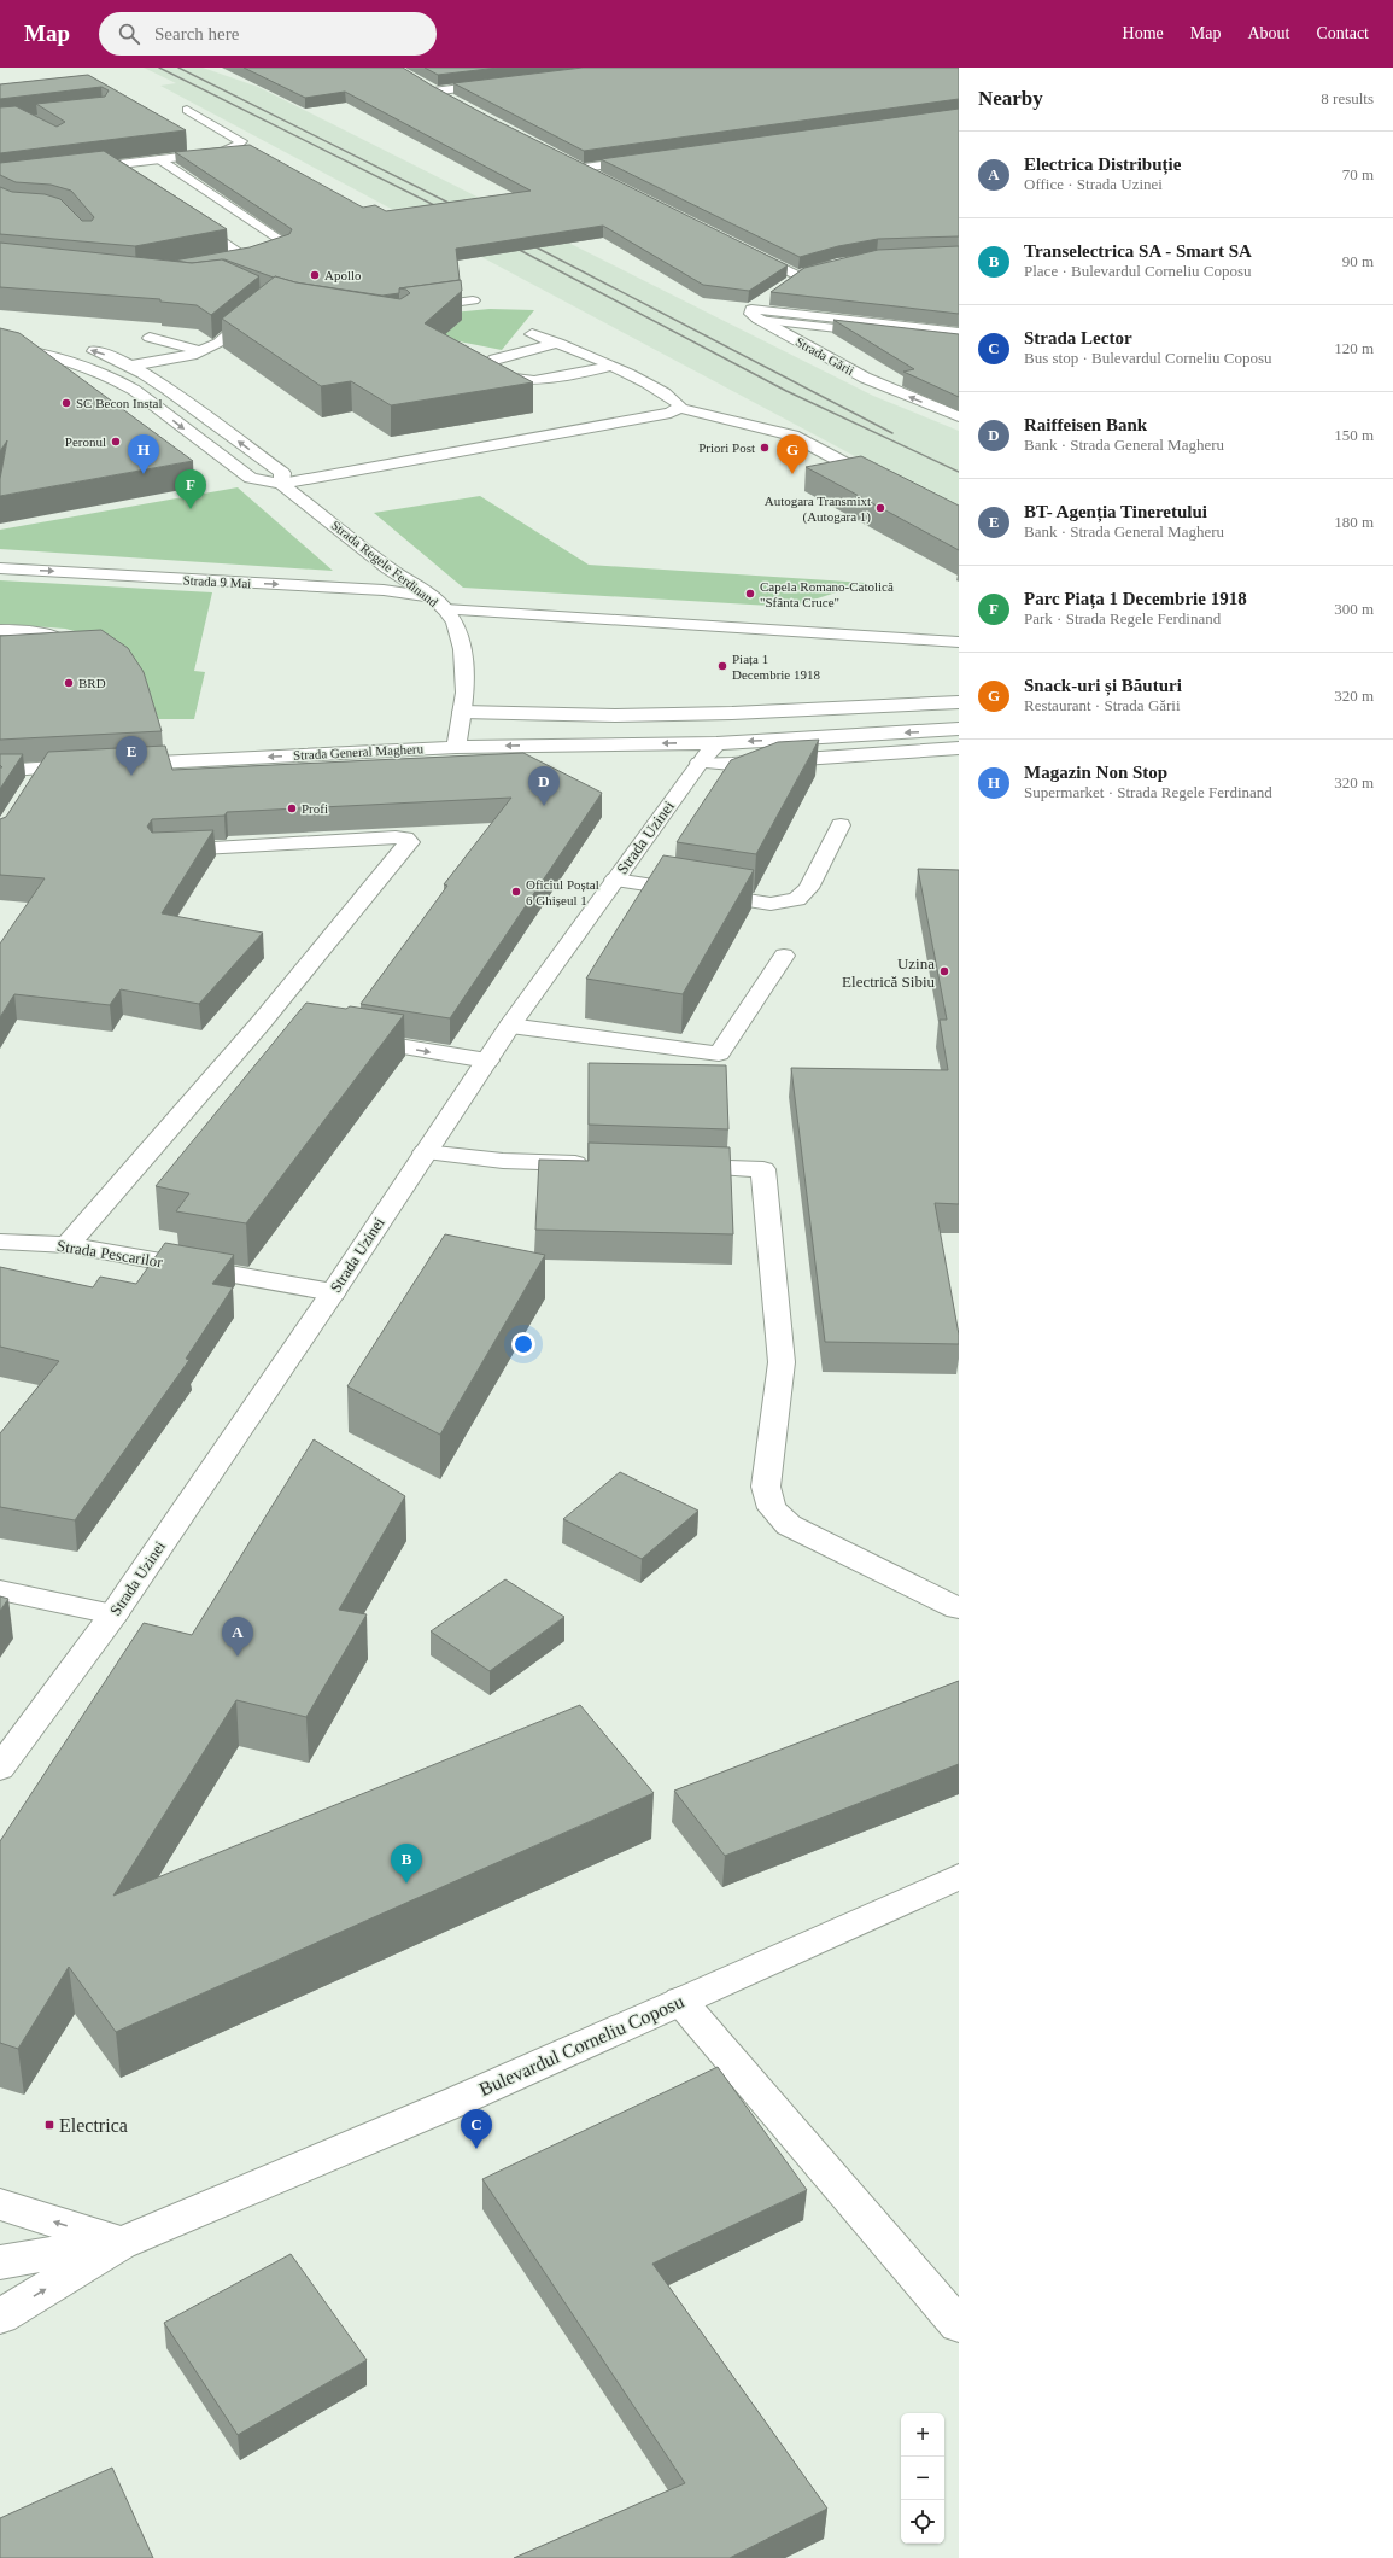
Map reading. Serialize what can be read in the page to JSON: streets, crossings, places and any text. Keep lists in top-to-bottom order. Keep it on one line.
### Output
{"streets":{"street":["Strada Gării","Strada Regele Ferdinand","Strada 9 Mai","Strada General Magheru","Strada Uzinei","Strada Pescarilor","Bulevardul Corneliu Coposu"]},"crossings":[["Strada Regele Ferdinand","Strada 9 Mai"],["Strada Regele Ferdinand","Strada General Magheru"],["Strada General Magheru","Strada Uzinei"],["Strada Uzinei","Strada Pescarilor"]],"places":{"other":["Apollo","SC Becon Instal","Peronul","Priori Post","Autogara Transmixt (Autogara 1)","Capela Romano-Catolică \"Sfânta Cruce\"","Piața 1 Decembrie 1918","BRD","Profi","Oficiul Poștal 6 Ghișeul 1","Uzina Electrică Sibiu"],"transit":["Electrica"]},"page":{"header":"Map","search":"Search here","nav":["Home","Map","About","Contact"],"heading":["Nearby","8 results"],"list":[{"mark":"A","name":"Electrica Distribuție","note":"Office · Strada Uzinei","value":"70 m"},{"mark":"B","name":"Transelectrica SA - Smart SA","note":"Place · Bulevardul Corneliu Coposu","value":"90 m"},{"mark":"C","name":"Strada Lector","note":"Bus stop · Bulevardul Corneliu Coposu","value":"120 m"},{"mark":"D","name":"Raiffeisen Bank","note":"Bank · Strada General Magheru","value":"150 m"},{"mark":"E","name":"BT- Agenția Tineretului","note":"Bank · Strada General Magheru","value":"180 m"},{"mark":"F","name":"Parc Piața 1 Decembrie 1918","note":"Park · Strada Regele Ferdinand","value":"300 m"},{"mark":"G","name":"Snack-uri și Băuturi","note":"Restaurant · Strada Gării","value":"320 m"},{"mark":"H","name":"Magazin Non Stop","note":"Supermarket · Strada Regele Ferdinand","value":"320 m"}],"pins":["G","H","F","E","D","A","B","C"],"map_buttons":["+","−"]}}
